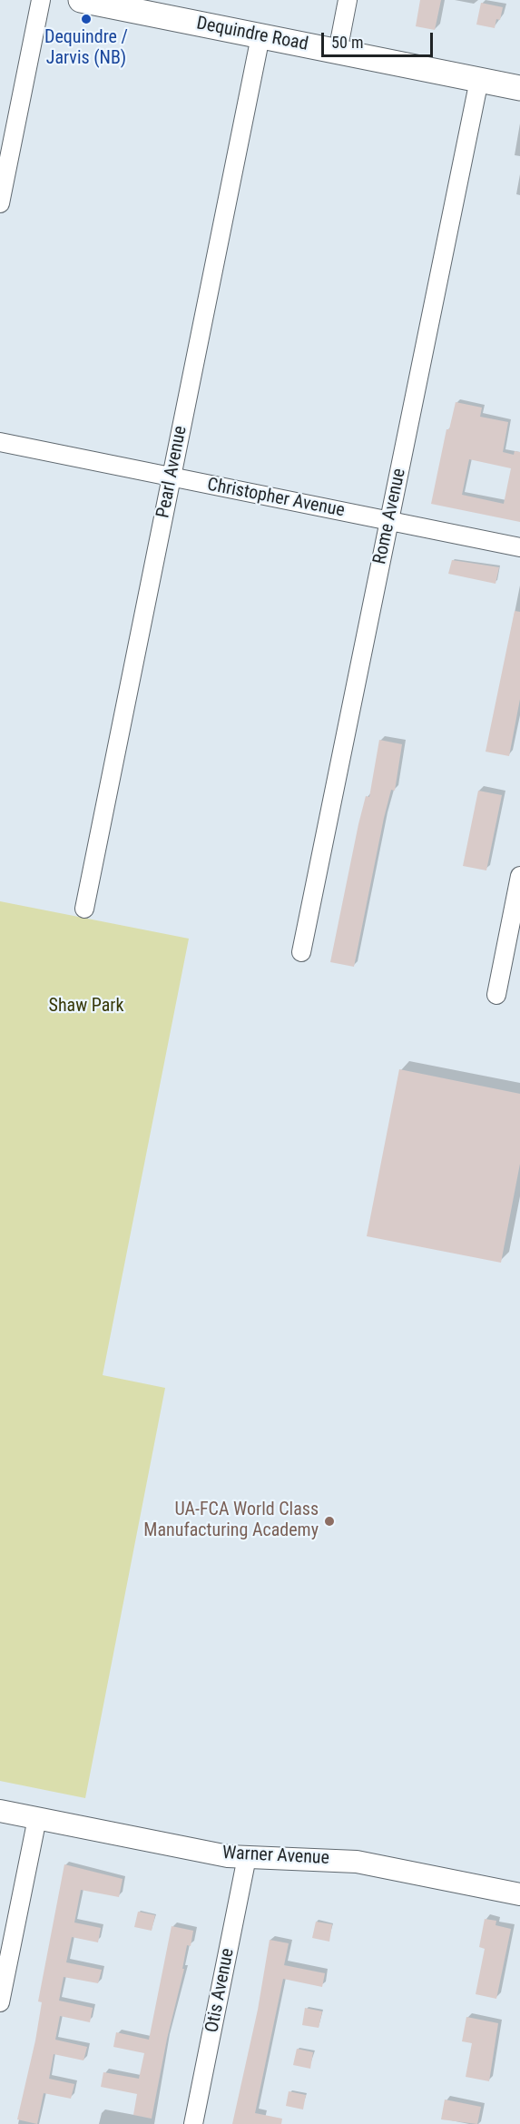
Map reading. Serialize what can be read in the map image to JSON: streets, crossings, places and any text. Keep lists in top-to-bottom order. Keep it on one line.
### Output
{"streets":{"main road":["Dequindre Road"],"street":["Pearl Avenue","Christopher Avenue","Rome Avenue","Warner Avenue","Otis Avenue"]},"crossings":[["Dequindre Road","Pearl Avenue"],["Dequindre Road","Rome Avenue"],["Pearl Avenue","Christopher Avenue"],["Christopher Avenue","Rome Avenue"],["Warner Avenue","Otis Avenue"]],"parks":["Shaw Park"],"places":["Dequindre / Jarvis (NB)","UA-FCA World Class Manufacturing Academy"],"scale_bar":"50 m"}
